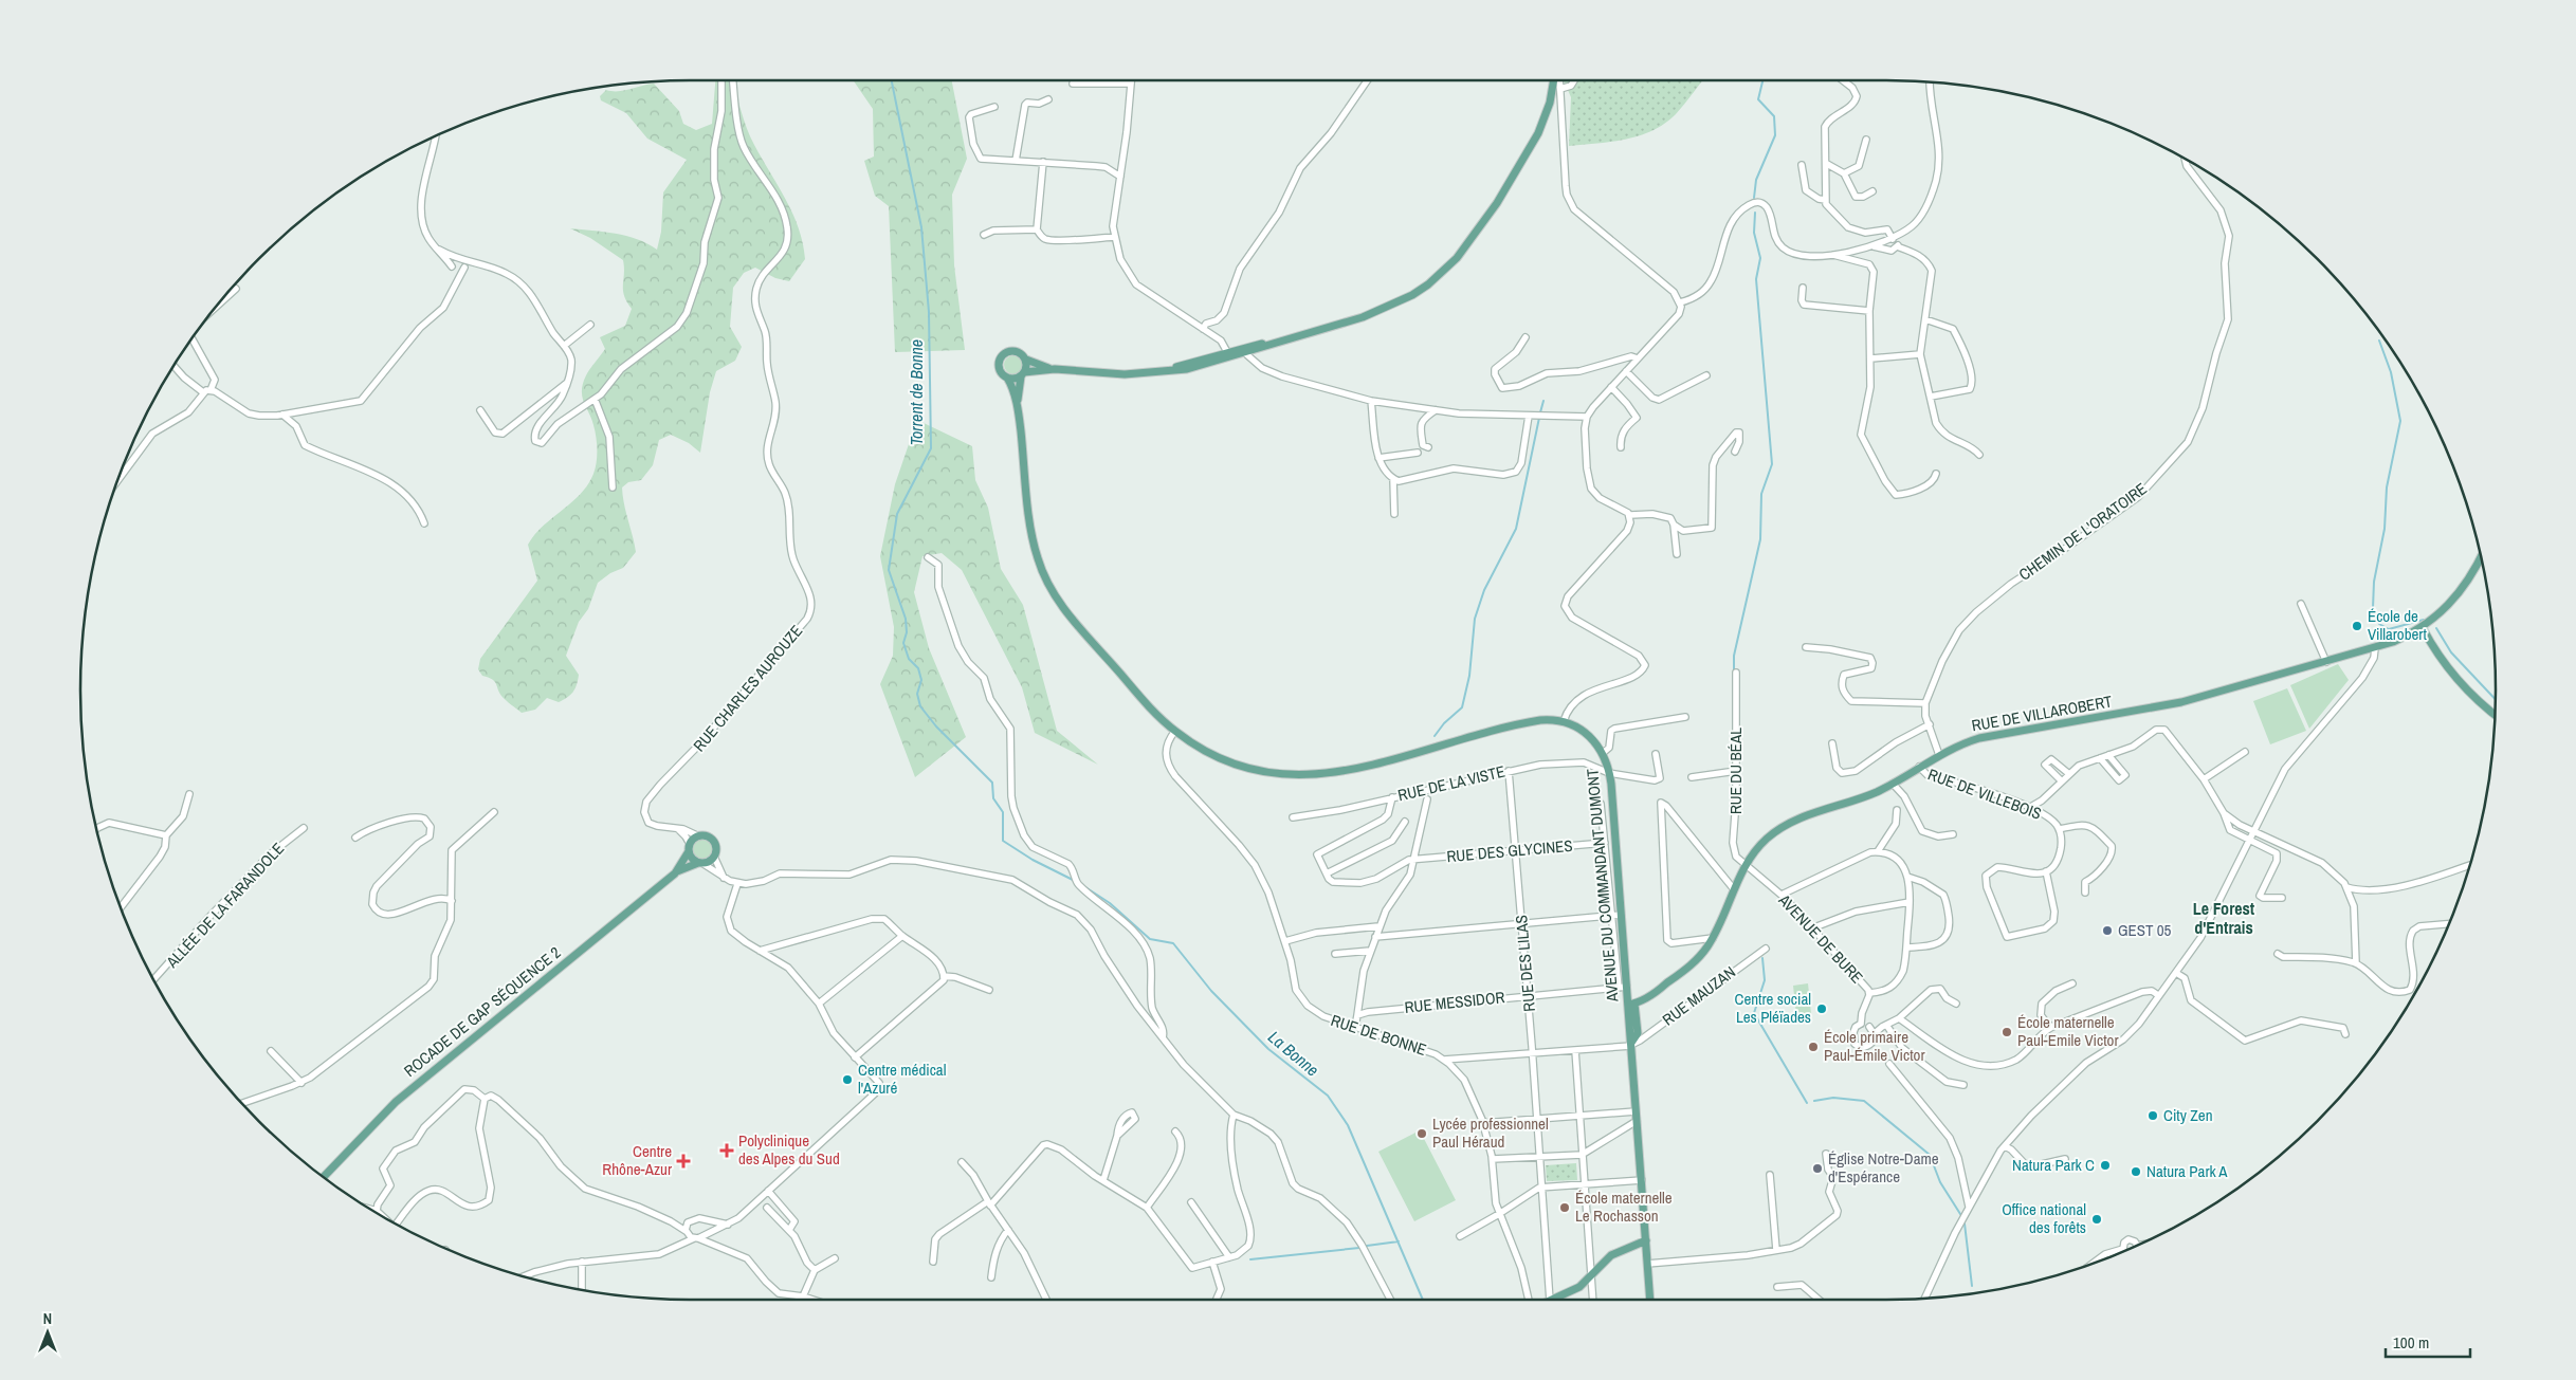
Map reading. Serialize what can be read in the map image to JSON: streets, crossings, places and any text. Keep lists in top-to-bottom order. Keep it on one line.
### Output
{"streets":{"main road":["RUE DE VILLAROBERT","AVENUE DU COMMANDANT DUMONT","ROCADE DE GAP SÉQUENCE 2"],"street":["CHEMIN DE L'ORATOIRE","RUE CHARLES AUROUZE","RUE DU BÉAL","RUE DE LA VISTE","RUE DE VILLEBOIS","RUE DES GLYCINES","ALLÉE DE LA FARANDOLE","AVENUE DE BURE","RUE DES LILAS","RUE MAUZAN","RUE MESSIDOR","RUE DE BONNE"]},"crossings":[["CHEMIN DE L'ORATOIRE","RUE DE VILLAROBERT"],["RUE CHARLES AUROUZE","ROCADE DE GAP SÉQUENCE 2"],["RUE DE VILLAROBERT","RUE DU BÉAL"],["RUE DE VILLAROBERT","RUE DE VILLEBOIS"],["RUE DE VILLAROBERT","AVENUE DU COMMANDANT DUMONT"],["RUE DE VILLAROBERT","AVENUE DE BURE"],["RUE DU BÉAL","AVENUE DE BURE"],["RUE DE LA VISTE","AVENUE DU COMMANDANT DUMONT"],["RUE DE LA VISTE","RUE DES LILAS"],["RUE DES GLYCINES","RUE DES LILAS"],["AVENUE DU COMMANDANT DUMONT","RUE MAUZAN"],["AVENUE DU COMMANDANT DUMONT","RUE MESSIDOR"],["RUE DES LILAS","RUE MESSIDOR"]],"districts":["Le Forest d'Entrais"],"water":["Torrent de Bonne","La Bonne"],"places":{"other":["École de Villarobert","GEST 05","Centre social Les Pléïades","École maternelle Paul-Emile Victor","École primaire Paul-Émile Victor","Centre médical l'Azuré","City Zen","Lycée professionnel Paul Héraud","Natura Park C","Église Notre-Dame d'Espérance","Natura Park A","École maternelle Le Rochasson","Office national des forêts"],"health":["Polyclinique des Alpes du Sud","Centre Rhône-Azur"]},"scale_bar":"100 m","north":"top"}
